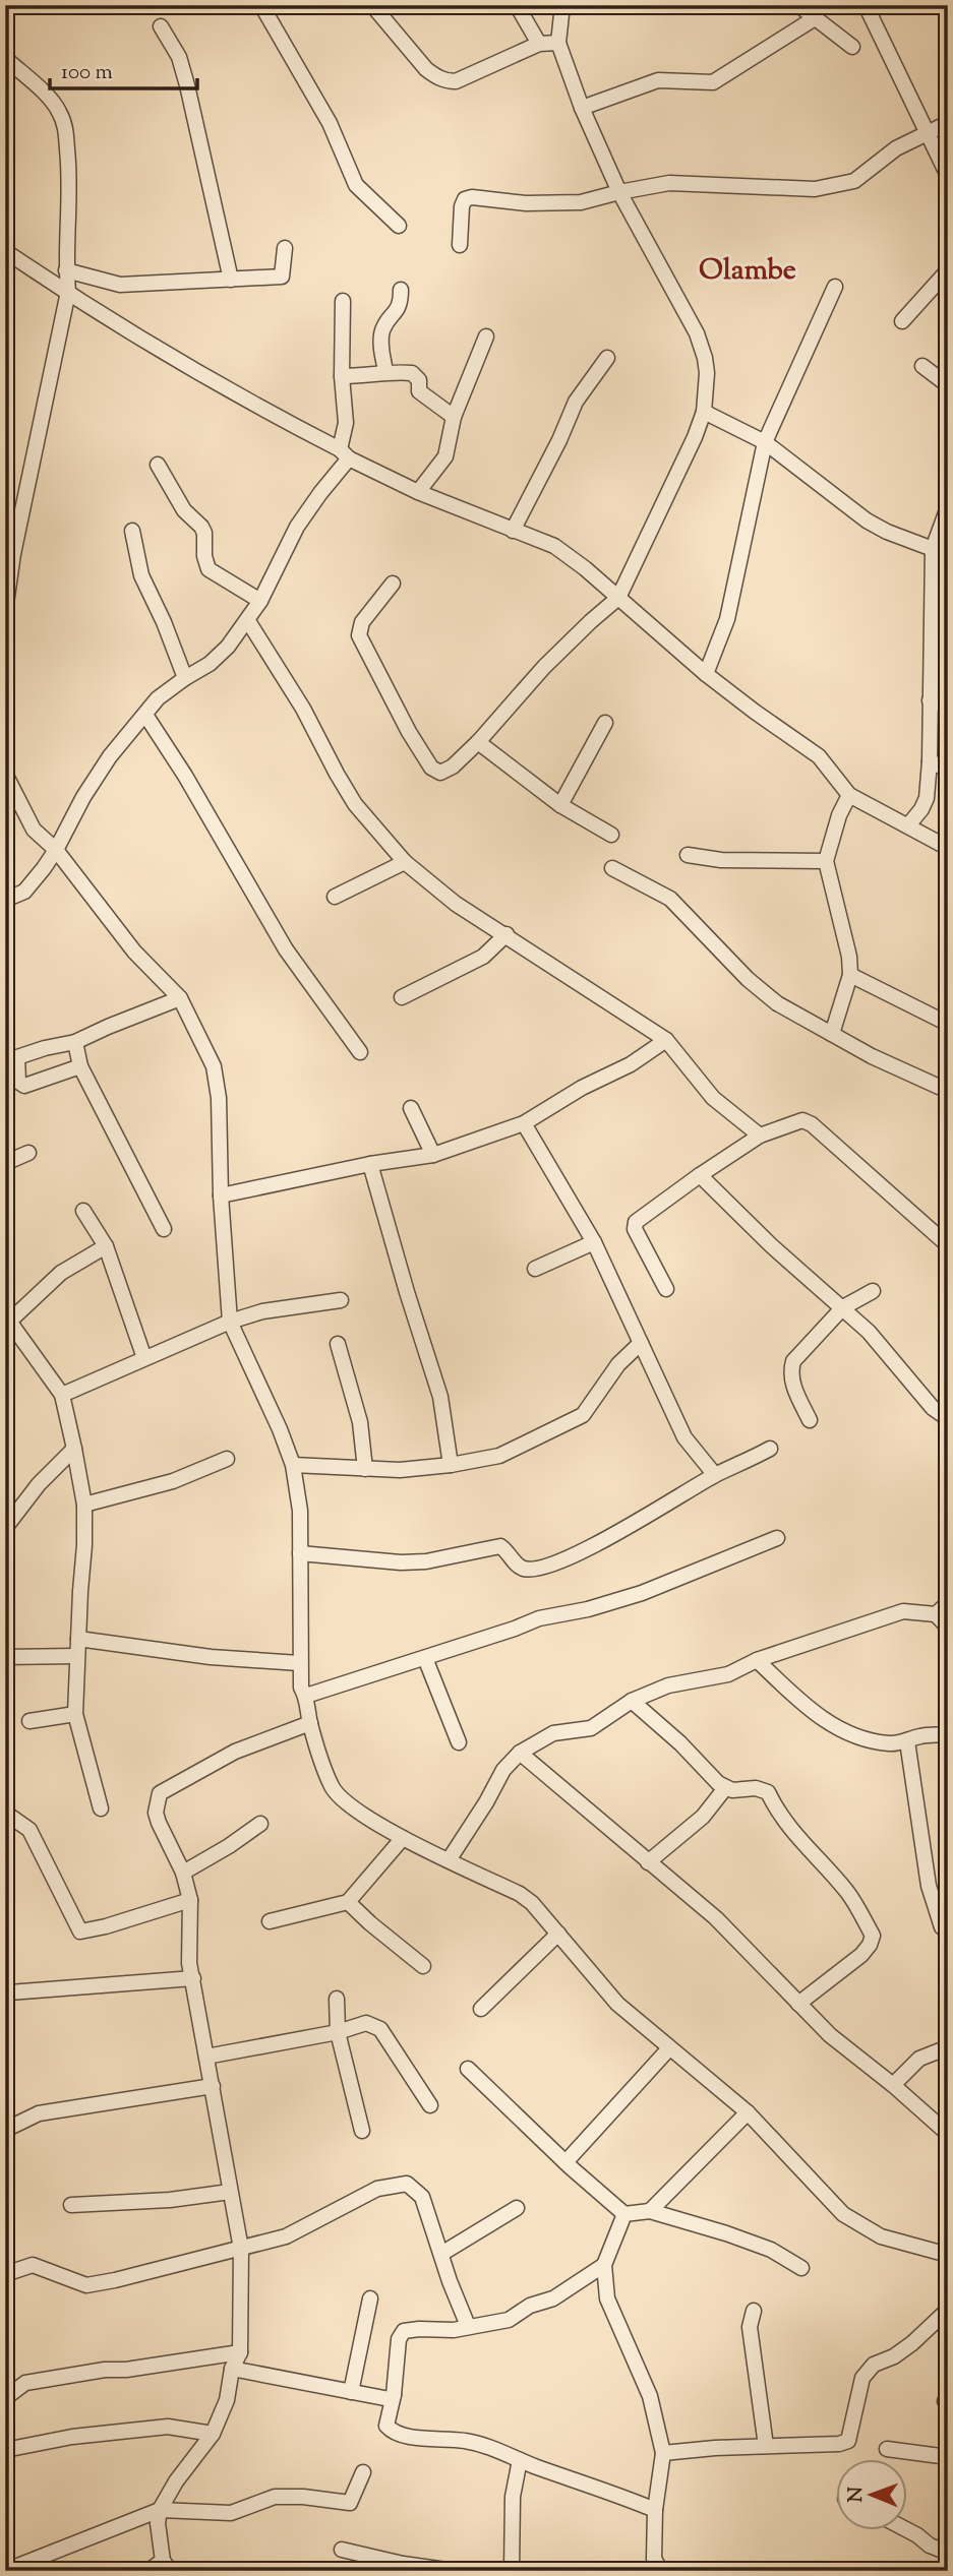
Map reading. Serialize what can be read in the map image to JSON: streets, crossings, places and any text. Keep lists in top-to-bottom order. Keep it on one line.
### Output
{"districts":["Olambe"],"scale_bar":"100 m","north":"left"}
